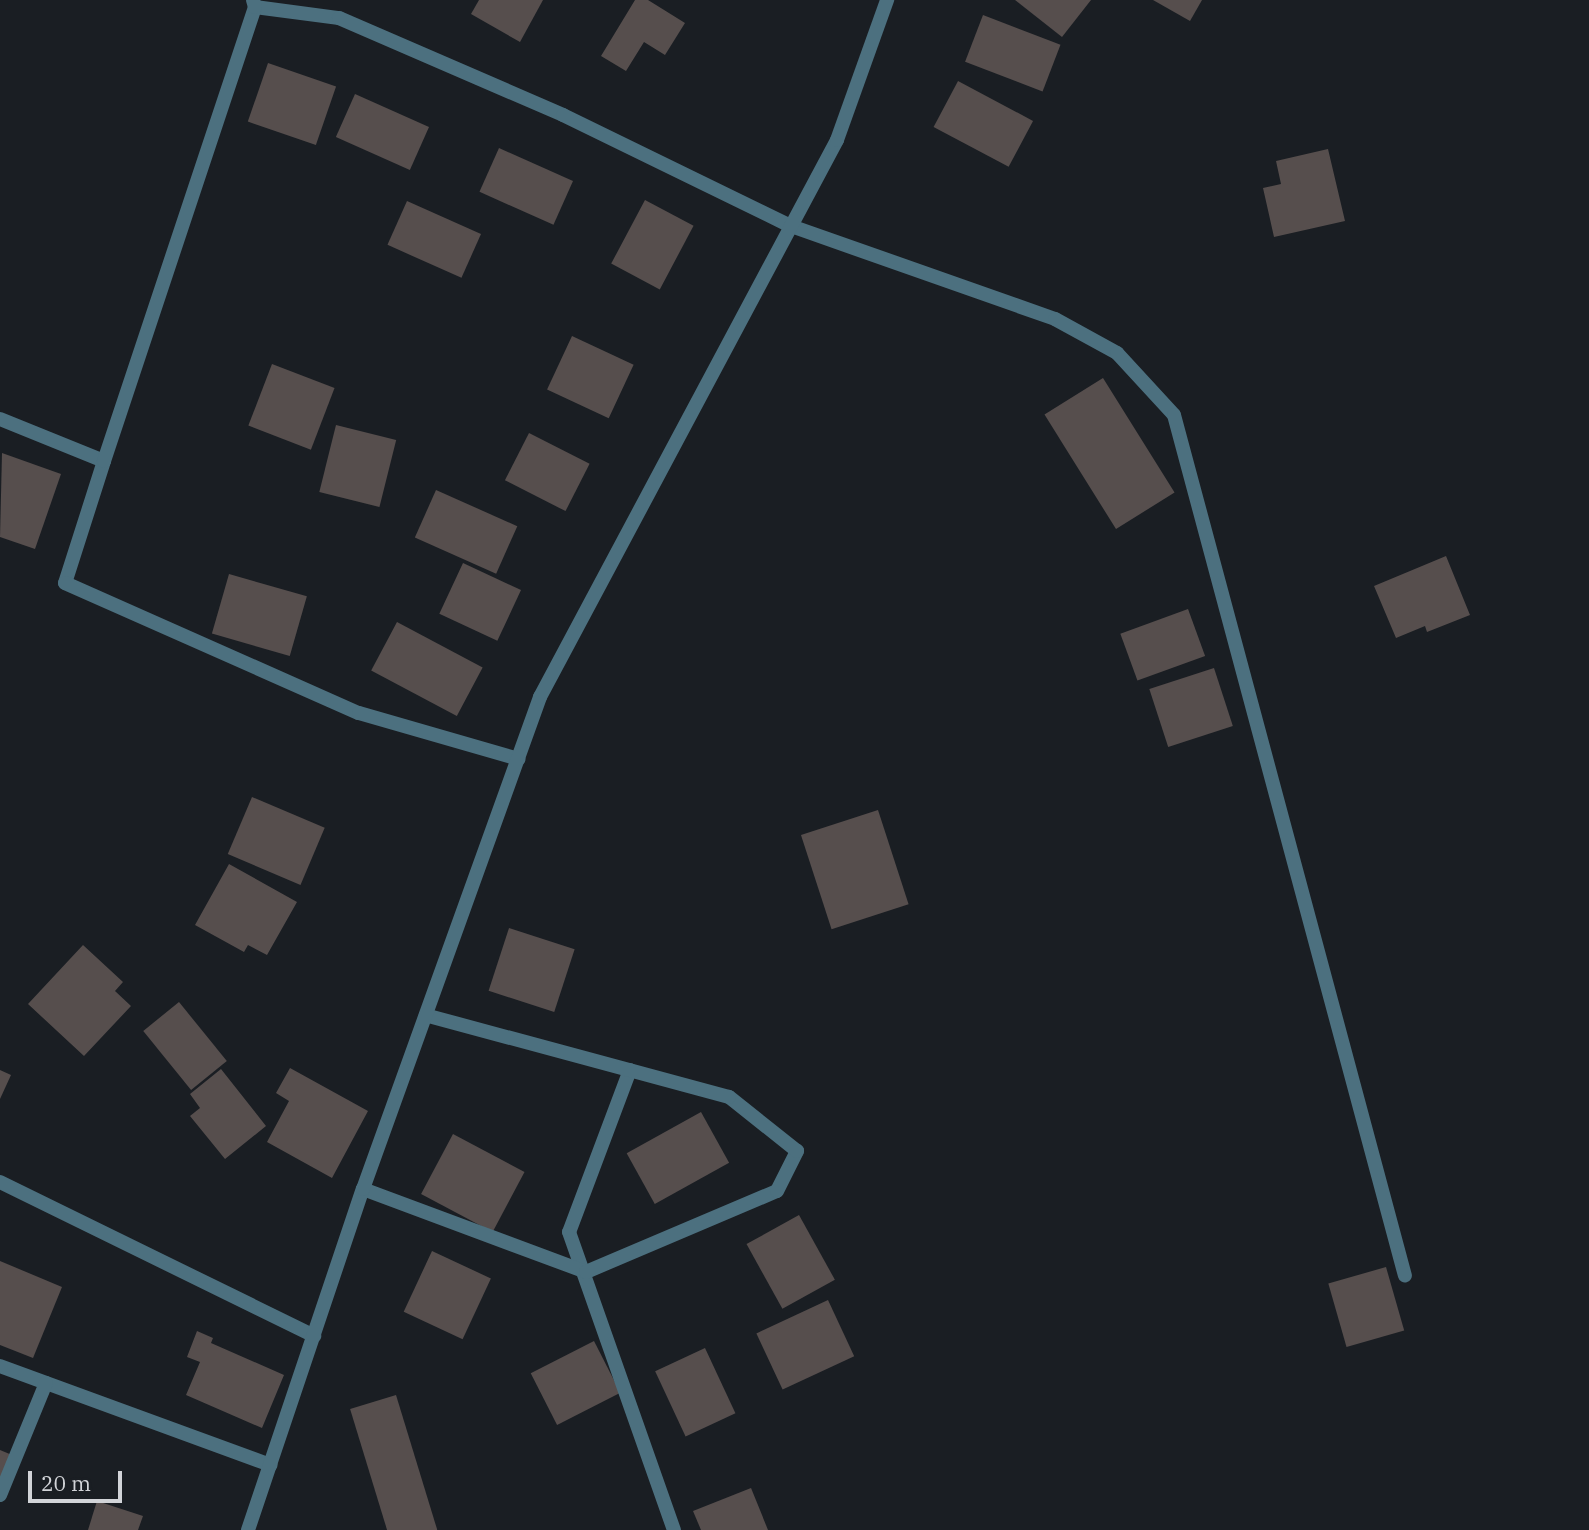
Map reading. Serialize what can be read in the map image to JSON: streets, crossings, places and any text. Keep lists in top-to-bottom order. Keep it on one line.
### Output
{"scale_bar":"20 m"}
